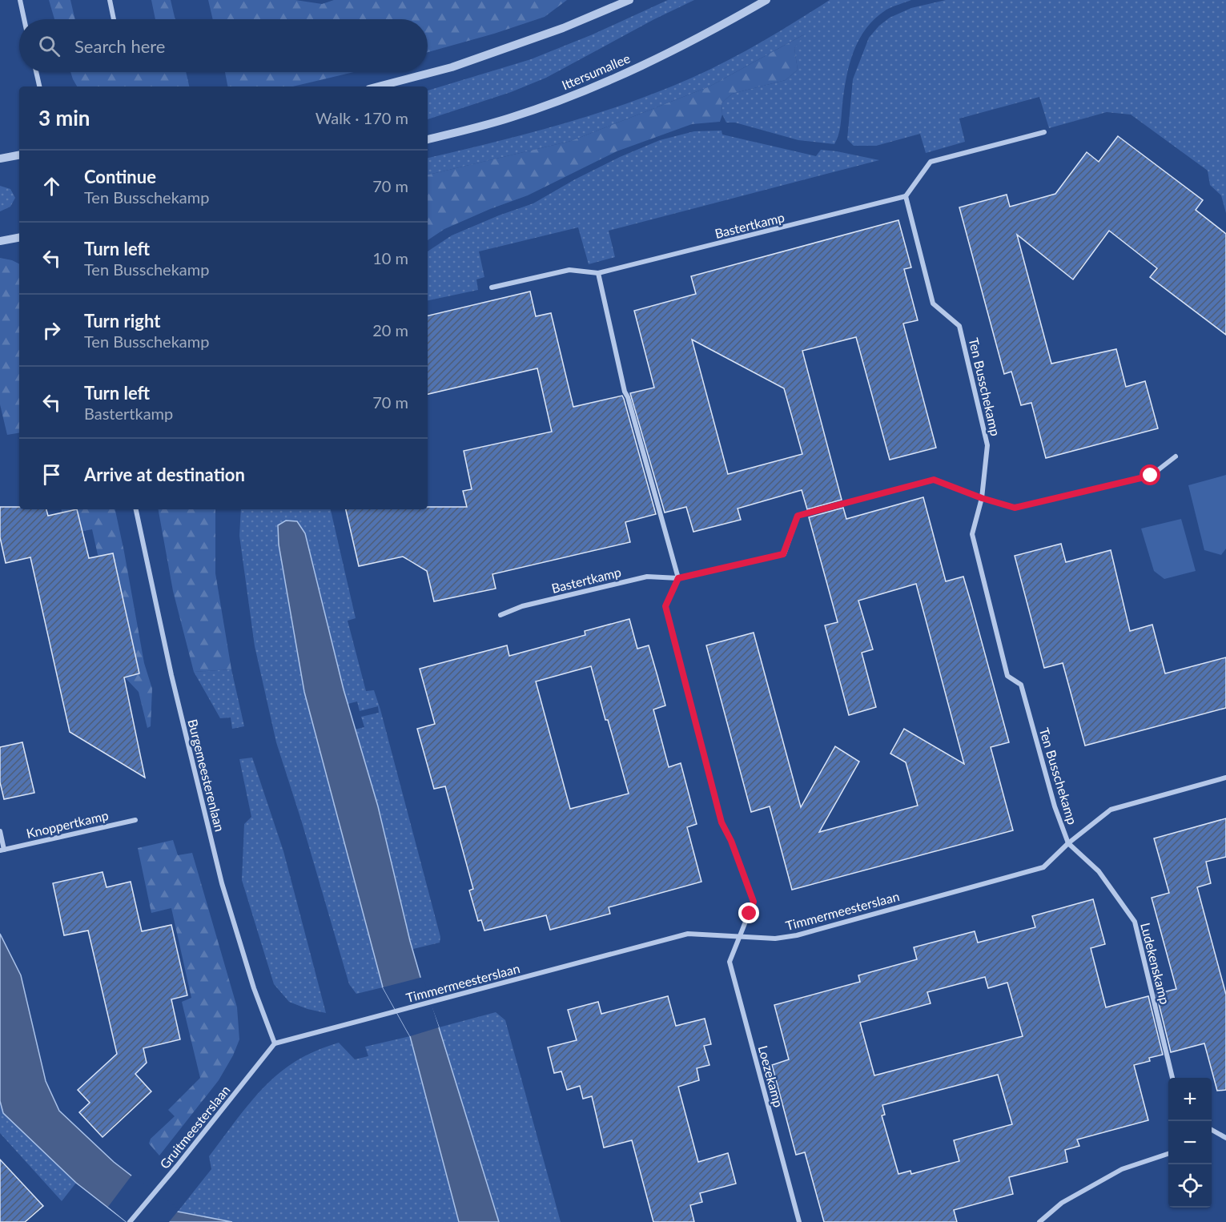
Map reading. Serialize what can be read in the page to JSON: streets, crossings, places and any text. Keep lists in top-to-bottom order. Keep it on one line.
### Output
{"streets":{"street":["Ittersumallee","Bastertkamp","Ten Busschekamp","Burgemeesterenlaan","Knoppertkamp","Timmermeesterslaan","Ludekenskamp","Loezekamp","Gruitmeesterslaan"]},"crossings":[["Bastertkamp","Ten Busschekamp"],["Ten Busschekamp","Timmermeesterslaan"],["Ten Busschekamp","Ludekenskamp"],["Burgemeesterenlaan","Timmermeesterslaan"],["Burgemeesterenlaan","Gruitmeesterslaan"],["Timmermeesterslaan","Ludekenskamp"],["Timmermeesterslaan","Loezekamp"],["Timmermeesterslaan","Gruitmeesterslaan"]],"page":{"search":"Search here","heading":["3 min","Walk · 170 m"],"list":[["Continue","Ten Busschekamp","70 m"],["Turn left","Ten Busschekamp","10 m"],["Turn right","Ten Busschekamp","20 m"],["Turn left","Bastertkamp","70 m"],"Arrive at destination"],"map_buttons":["+","−"]}}
